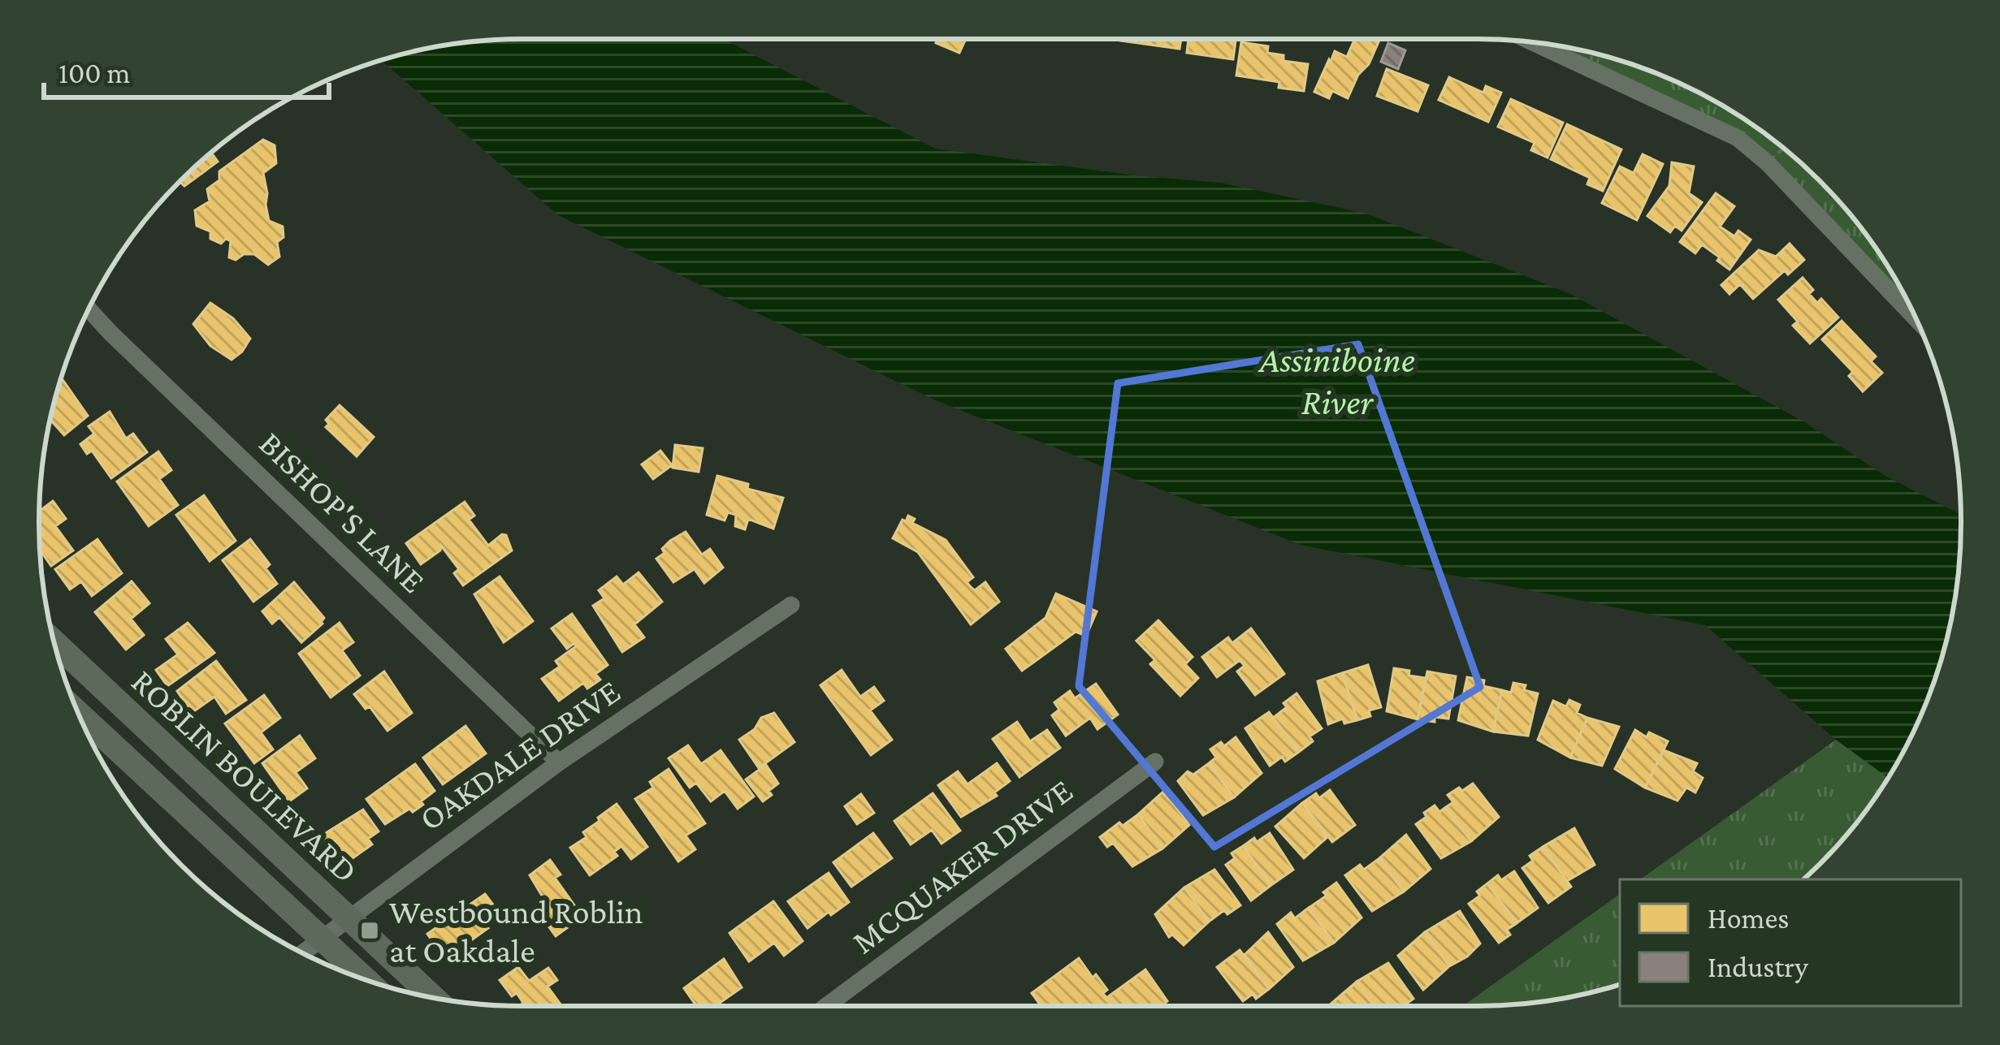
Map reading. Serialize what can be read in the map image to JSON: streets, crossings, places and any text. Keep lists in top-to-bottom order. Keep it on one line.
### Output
{"streets":{"main road":["ROBLIN BOULEVARD"],"street":["BISHOP'S LANE","OAKDALE DRIVE","MCQUAKER DRIVE"]},"crossings":[["BISHOP'S LANE","OAKDALE DRIVE"],["OAKDALE DRIVE","ROBLIN BOULEVARD"]],"water":["Assiniboine River"],"places":{"transit":["Westbound Roblin at Oakdale"]},"legend":["Homes","Industry"],"scale_bar":"100 m"}
